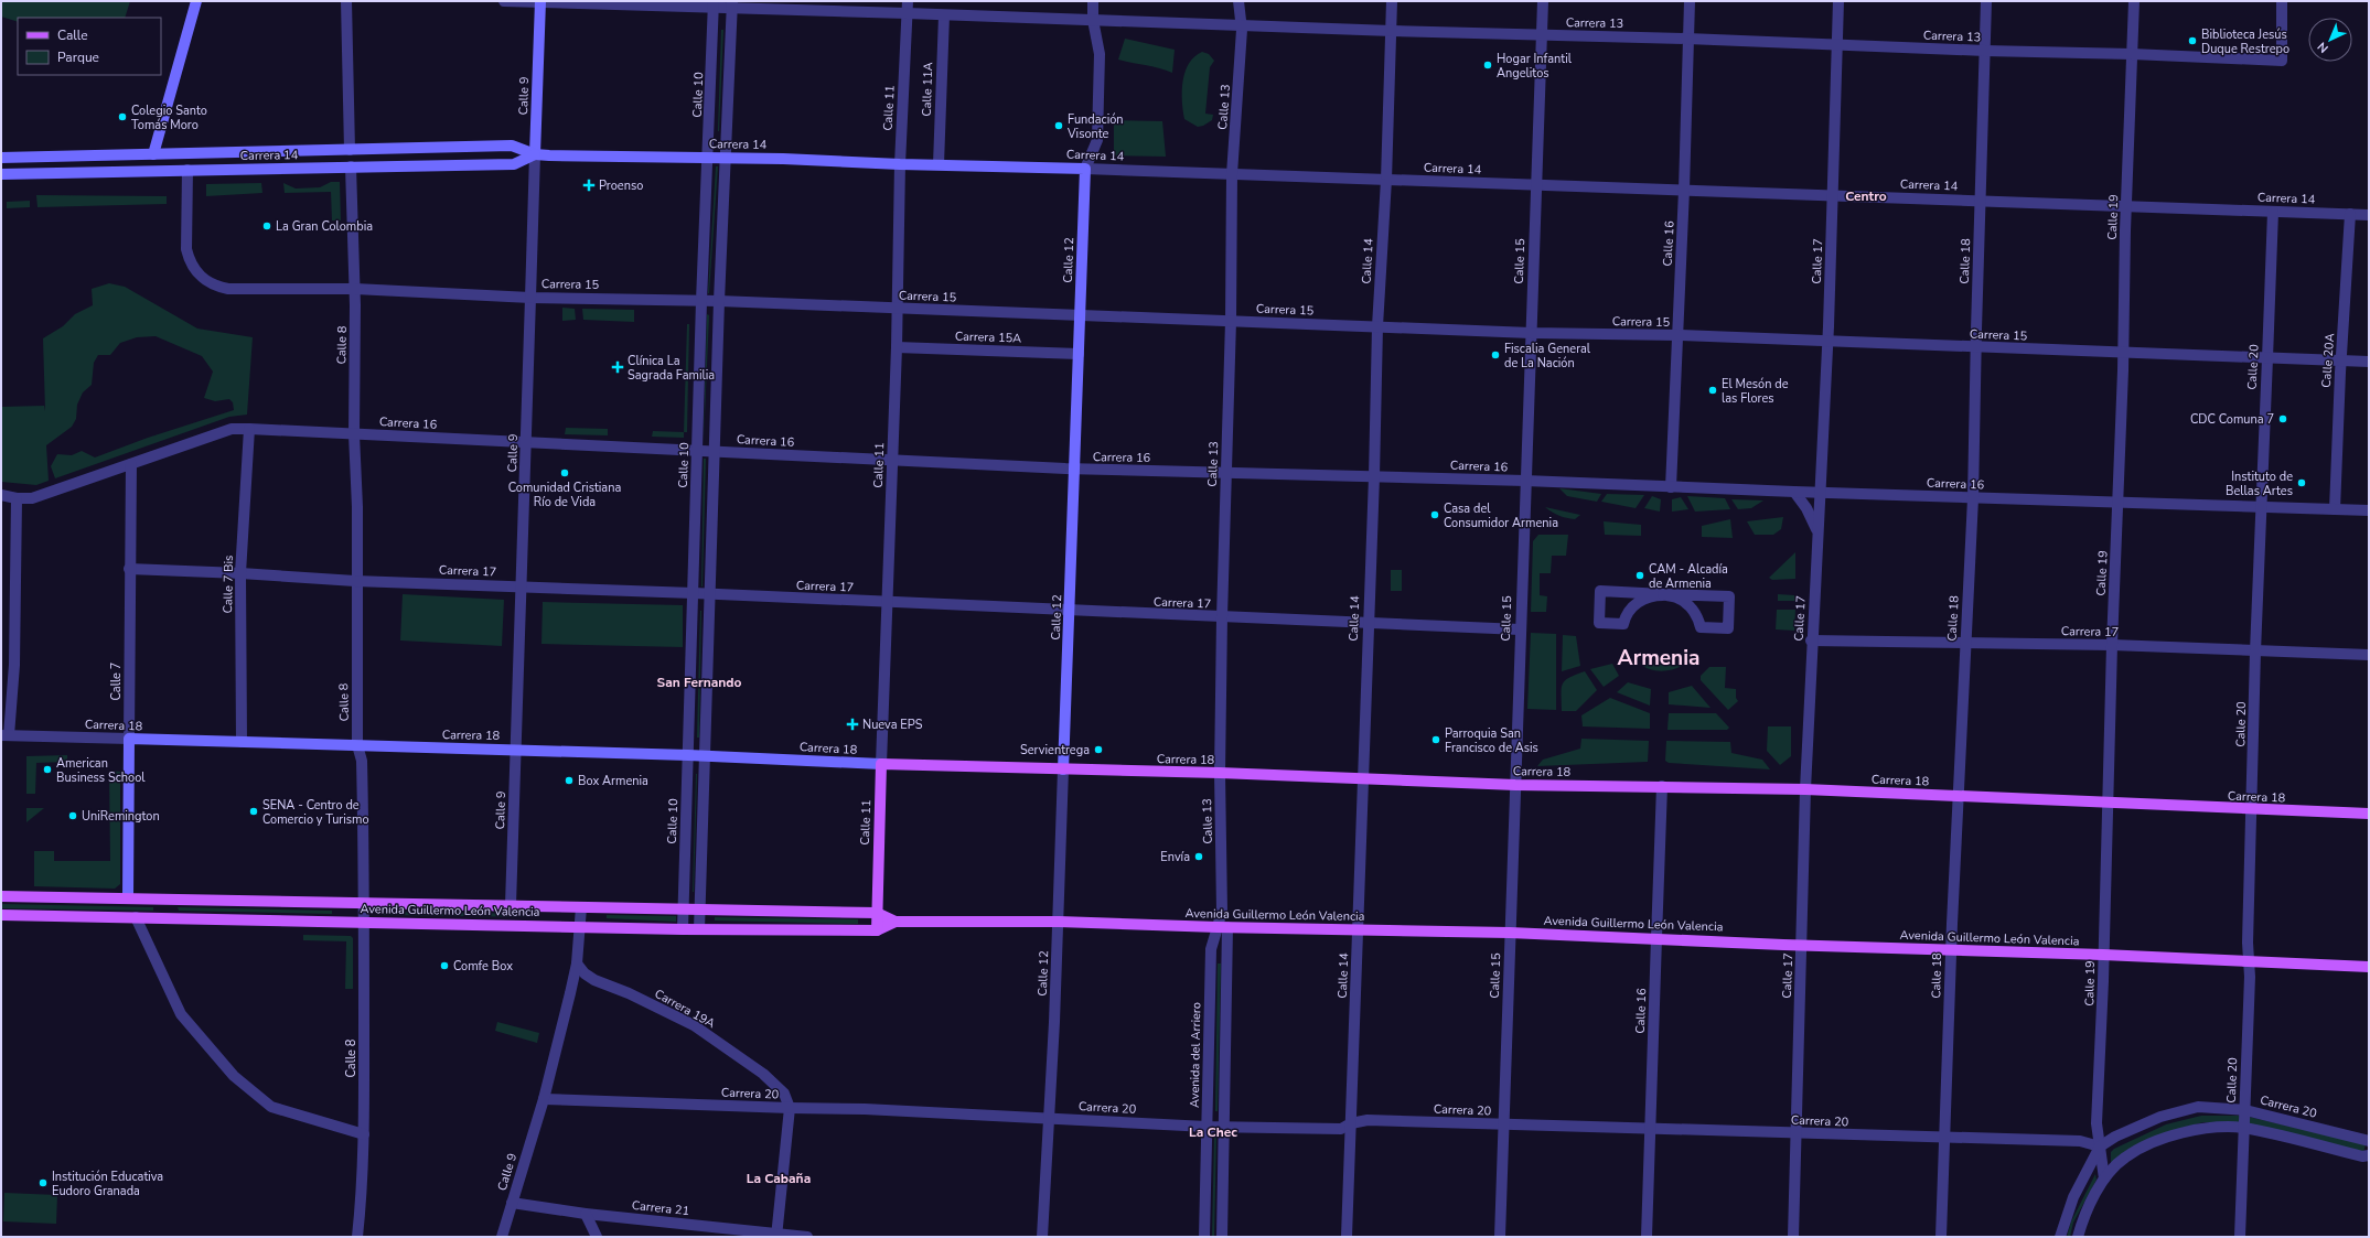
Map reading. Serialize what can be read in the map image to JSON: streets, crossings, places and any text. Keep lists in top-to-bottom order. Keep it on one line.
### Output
{"streets":{"main road":["Calle 9","Calle 11","Carrera 14","Calle 12","Calle 7","Carrera 18","Avenida Guillermo León Valencia"],"street":["Carrera 13","Calle 11A","Calle 10","Calle 13","Calle 19","Calle 16","Calle 14","Calle 15","Calle 17","Calle 18","Carrera 15","Carrera 15A","Calle 8","Calle 20A","Calle 20","Carrera 16","Carrera 17","Calle 7 Bis","Carrera 19A","Avenida del Arriero","Carrera 20","Carrera 21"]},"crossings":[["Carrera 13","Calle 11A"],["Carrera 13","Calle 13"],["Carrera 13","Calle 11"],["Carrera 13","Calle 19"],["Carrera 13","Calle 16"],["Carrera 13","Calle 12"],["Carrera 13","Calle 14"],["Carrera 13","Calle 15"],["Carrera 13","Calle 17"],["Carrera 13","Calle 18"],["Calle 11A","Carrera 14"],["Calle 10","Carrera 14"],["Calle 10","Carrera 15"],["Calle 10","Carrera 16"],["Calle 10","Carrera 17"],["Calle 10","Carrera 18"],["Calle 10","Avenida Guillermo León Valencia"],["Calle 9","Carrera 14"],["Calle 9","Carrera 15"],["Calle 9","Carrera 16"],["Calle 9","Carrera 17"],["Calle 9","Carrera 18"],["Calle 9","Avenida Guillermo León Valencia"],["Calle 9","Carrera 19A"],["Calle 9","Carrera 20"],["Calle 9","Carrera 21"],["Calle 13","Carrera 14"],["Calle 13","Carrera 15"],["Calle 13","Carrera 16"],["Calle 13","Carrera 17"],["Calle 13","Carrera 18"],["Calle 13","Avenida Guillermo León Valencia"],["Calle 13","Avenida del Arriero"],["Calle 11","Carrera 14"],["Calle 11","Carrera 15"],["Calle 11","Carrera 15A"],["Calle 11","Carrera 16"],["Calle 11","Carrera 17"],["Calle 11","Carrera 18"],["Calle 11","Avenida Guillermo León Valencia"],["Carrera 14","Calle 19"],["Carrera 14","Calle 16"],["Carrera 14","Calle 12"],["Carrera 14","Calle 14"],["Carrera 14","Calle 15"],["Carrera 14","Calle 17"],["Carrera 14","Calle 18"],["Carrera 14","Carrera 15"],["Carrera 14","Calle 8"],["Carrera 14","Calle 20A"],["Carrera 14","Calle 20"],["Calle 19","Carrera 15"],["Calle 19","Carrera 16"],["Calle 19","Carrera 17"],["Calle 19","Carrera 18"],["Calle 19","Avenida Guillermo León Valencia"],["Calle 19","Carrera 20"],["Calle 16","Carrera 15"],["Calle 16","Carrera 16"],["Calle 16","Carrera 18"],["Calle 16","Avenida Guillermo León Valencia"],["Calle 16","Carrera 20"],["Calle 12","Carrera 15"],["Calle 12","Carrera 15A"],["Calle 12","Carrera 16"],["Calle 12","Carrera 17"],["Calle 12","Carrera 18"],["Calle 12","Avenida Guillermo León Valencia"],["Calle 12","Carrera 20"],["Calle 14","Carrera 15"],["Calle 14","Carrera 16"],["Calle 14","Carrera 17"],["Calle 14","Carrera 18"],["Calle 14","Avenida Guillermo León Valencia"],["Calle 14","Carrera 20"],["Calle 15","Carrera 15"],["Calle 15","Carrera 16"],["Calle 15","Carrera 17"],["Calle 15","Carrera 18"],["Calle 15","Avenida Guillermo León Valencia"],["Calle 15","Carrera 20"],["Calle 17","Carrera 15"],["Calle 17","Carrera 16"],["Calle 17","Carrera 17"],["Calle 17","Carrera 18"],["Calle 17","Avenida Guillermo León Valencia"],["Calle 17","Carrera 20"],["Calle 18","Carrera 15"],["Calle 18","Carrera 16"],["Calle 18","Carrera 17"],["Calle 18","Carrera 18"],["Calle 18","Avenida Guillermo León Valencia"],["Calle 18","Carrera 20"],["Carrera 15","Calle 8"],["Carrera 15","Calle 20A"],["Carrera 15","Calle 20"],["Calle 8","Carrera 16"],["Calle 8","Carrera 17"],["Calle 8","Carrera 18"],["Calle 8","Avenida Guillermo León Valencia"],["Calle 20A","Carrera 16"],["Calle 20","Carrera 16"],["Calle 20","Carrera 17"],["Calle 20","Carrera 18"],["Calle 20","Avenida Guillermo León Valencia"],["Calle 20","Carrera 20"],["Carrera 16","Calle 7 Bis"],["Carrera 16","Calle 7"],["Carrera 17","Calle 7 Bis"],["Carrera 17","Calle 7"],["Calle 7 Bis","Carrera 18"],["Calle 7","Carrera 18"],["Calle 7","Avenida Guillermo León Valencia"],["Avenida Guillermo León Valencia","Avenida del Arriero"],["Carrera 19A","Carrera 20"],["Avenida del Arriero","Carrera 20"]],"districts":["Centro","Armenia","San Fernando","La Chec","La Cabaña"],"places":{"other":["Biblioteca Jesús Duque Restrepo","Hogar Infantil Angelitos","Colegio Santo Tomás Moro","Fundación Visonte","La Gran Colombia","Fiscalia General de La Nación","El Mesón de las Flores","CDC Comuna 7","Comunidad Cristiana Río de Vida","Instituto de Bellas Artes","Casa del Consumidor Armenia","CAM - Alcadía de Armenia","Parroquia San Francisco de Asis","Servientrega","American Business School","Box Armenia","SENA - Centro de Comercio y Turismo","UniRemington","Envía","Comfe Box","Institución Educativa Eudoro Granada"],"health":["Proenso","Clínica La Sagrada Familia","Nueva EPS"]},"legend":["Calle","Parque"],"north":"bottom left"}
